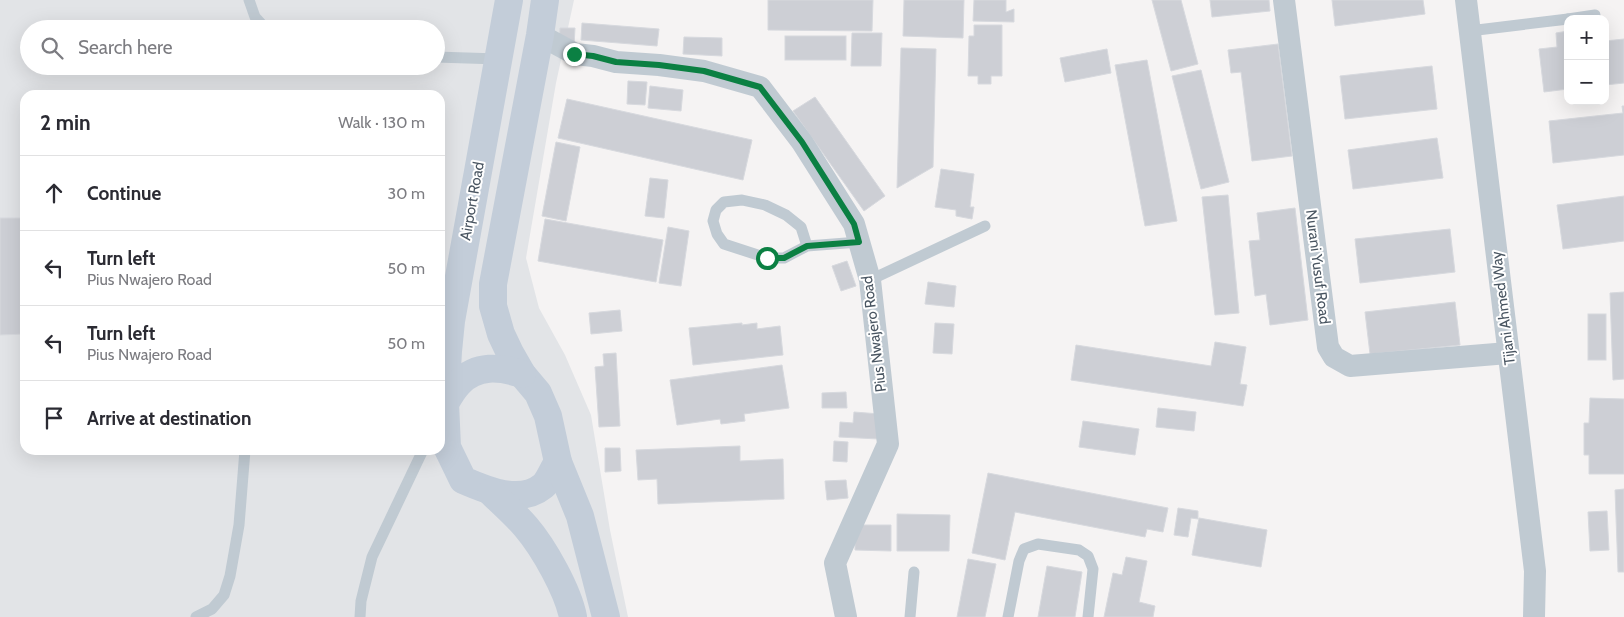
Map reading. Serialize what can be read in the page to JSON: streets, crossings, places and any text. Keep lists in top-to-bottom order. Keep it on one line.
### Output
{"streets":{"main road":["Airport Road"],"street":["Nurani Yusuf Road","Tijani Ahmed Way","Pius Nwajero Road"]},"crossings":[["Nurani Yusuf Road","Tijani Ahmed Way"]],"page":{"map_buttons":["+","−"],"search":"Search here","heading":["2 min","Walk · 130 m"],"list":[["Continue","30 m"],["Turn left","Pius Nwajero Road","50 m"],["Turn left","Pius Nwajero Road","50 m"],"Arrive at destination"]}}
